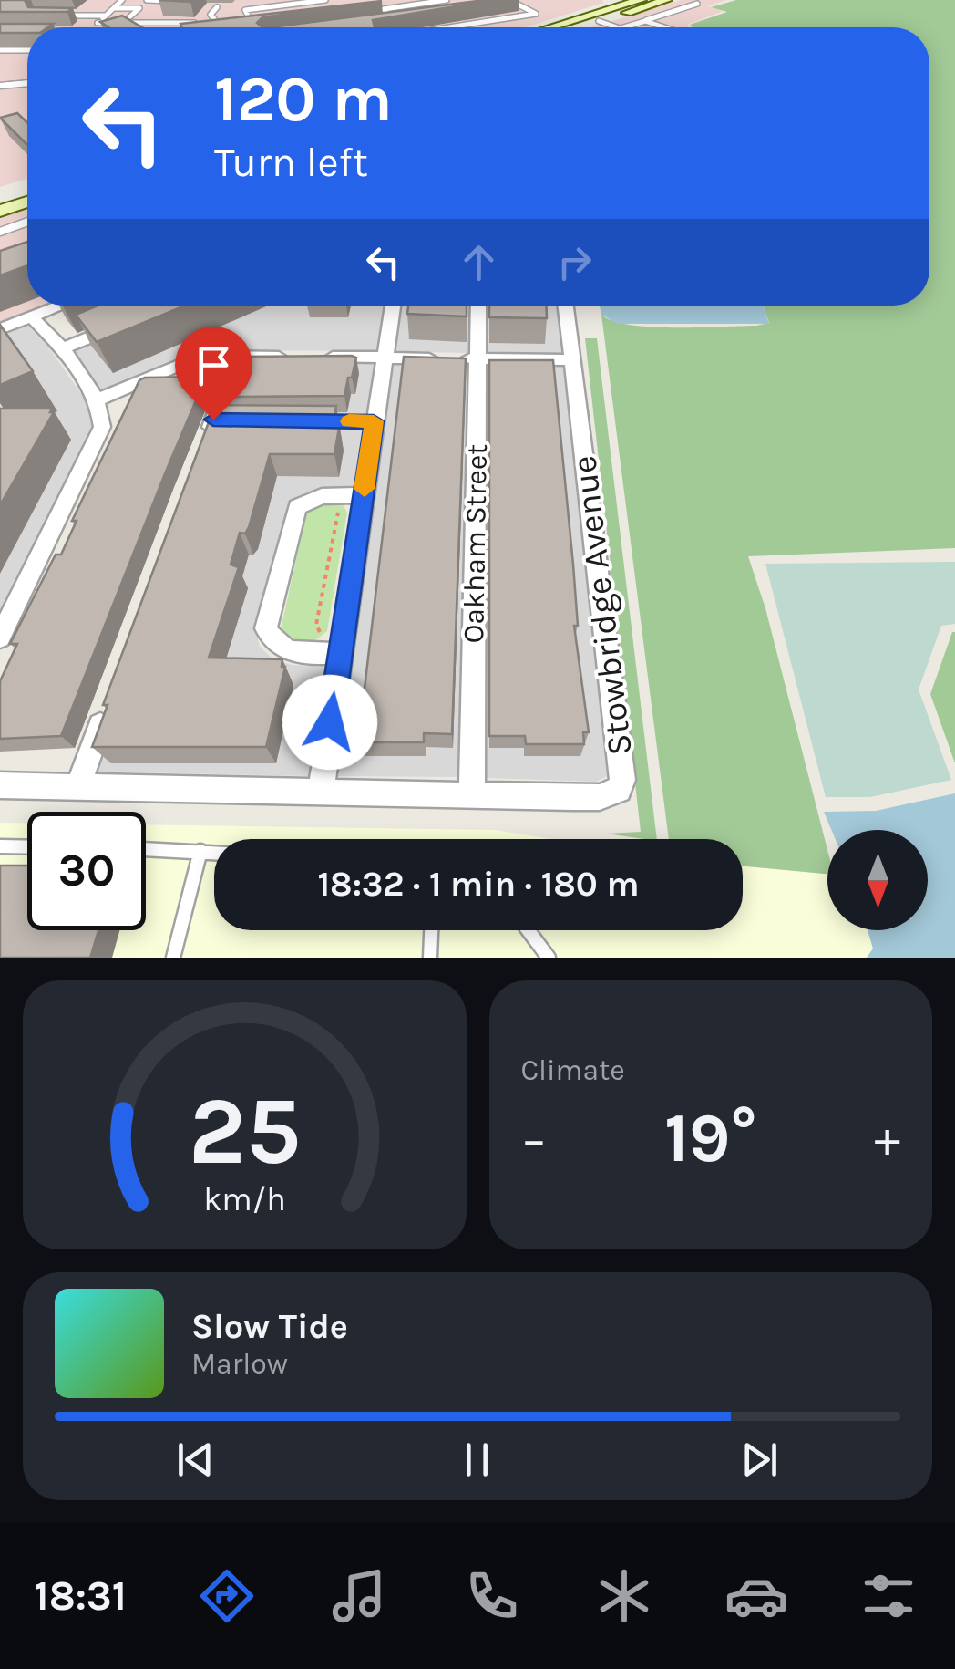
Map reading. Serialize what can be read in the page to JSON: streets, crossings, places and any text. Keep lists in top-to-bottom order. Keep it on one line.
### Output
{"streets":{"street":["Oakham Street","Stowbridge Avenue"]},"crossings":[["Oakham Street","Stowbridge Avenue"]],"north":"bottom","page":{"turn":["120 m","Turn left"],"limit":"30","trip":"18:32 · 1 min · 180 m","tile":"Climate","heat":["−","19°","+"],"song":["Slow Tide","Marlow"],"tabs":"18:31","gauge":["25","km/h"]}}
